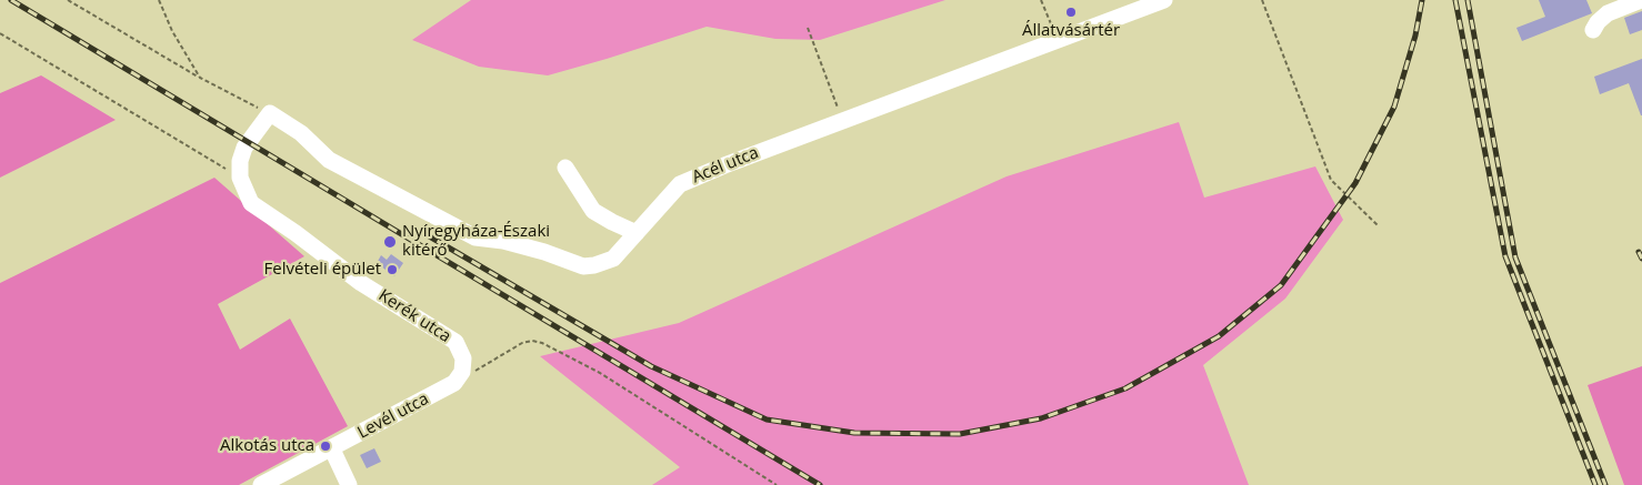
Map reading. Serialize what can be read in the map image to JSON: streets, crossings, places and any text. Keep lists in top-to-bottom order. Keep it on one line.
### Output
{"streets":{"street":["Acél utca","Kerék utca","Levél utca"]},"crossings":[["Kerék utca","Levél utca"]],"places":["Állatvásártér","Nyíregyháza-Északi kitérő","Felvételi épület","Alkotás utca"]}
